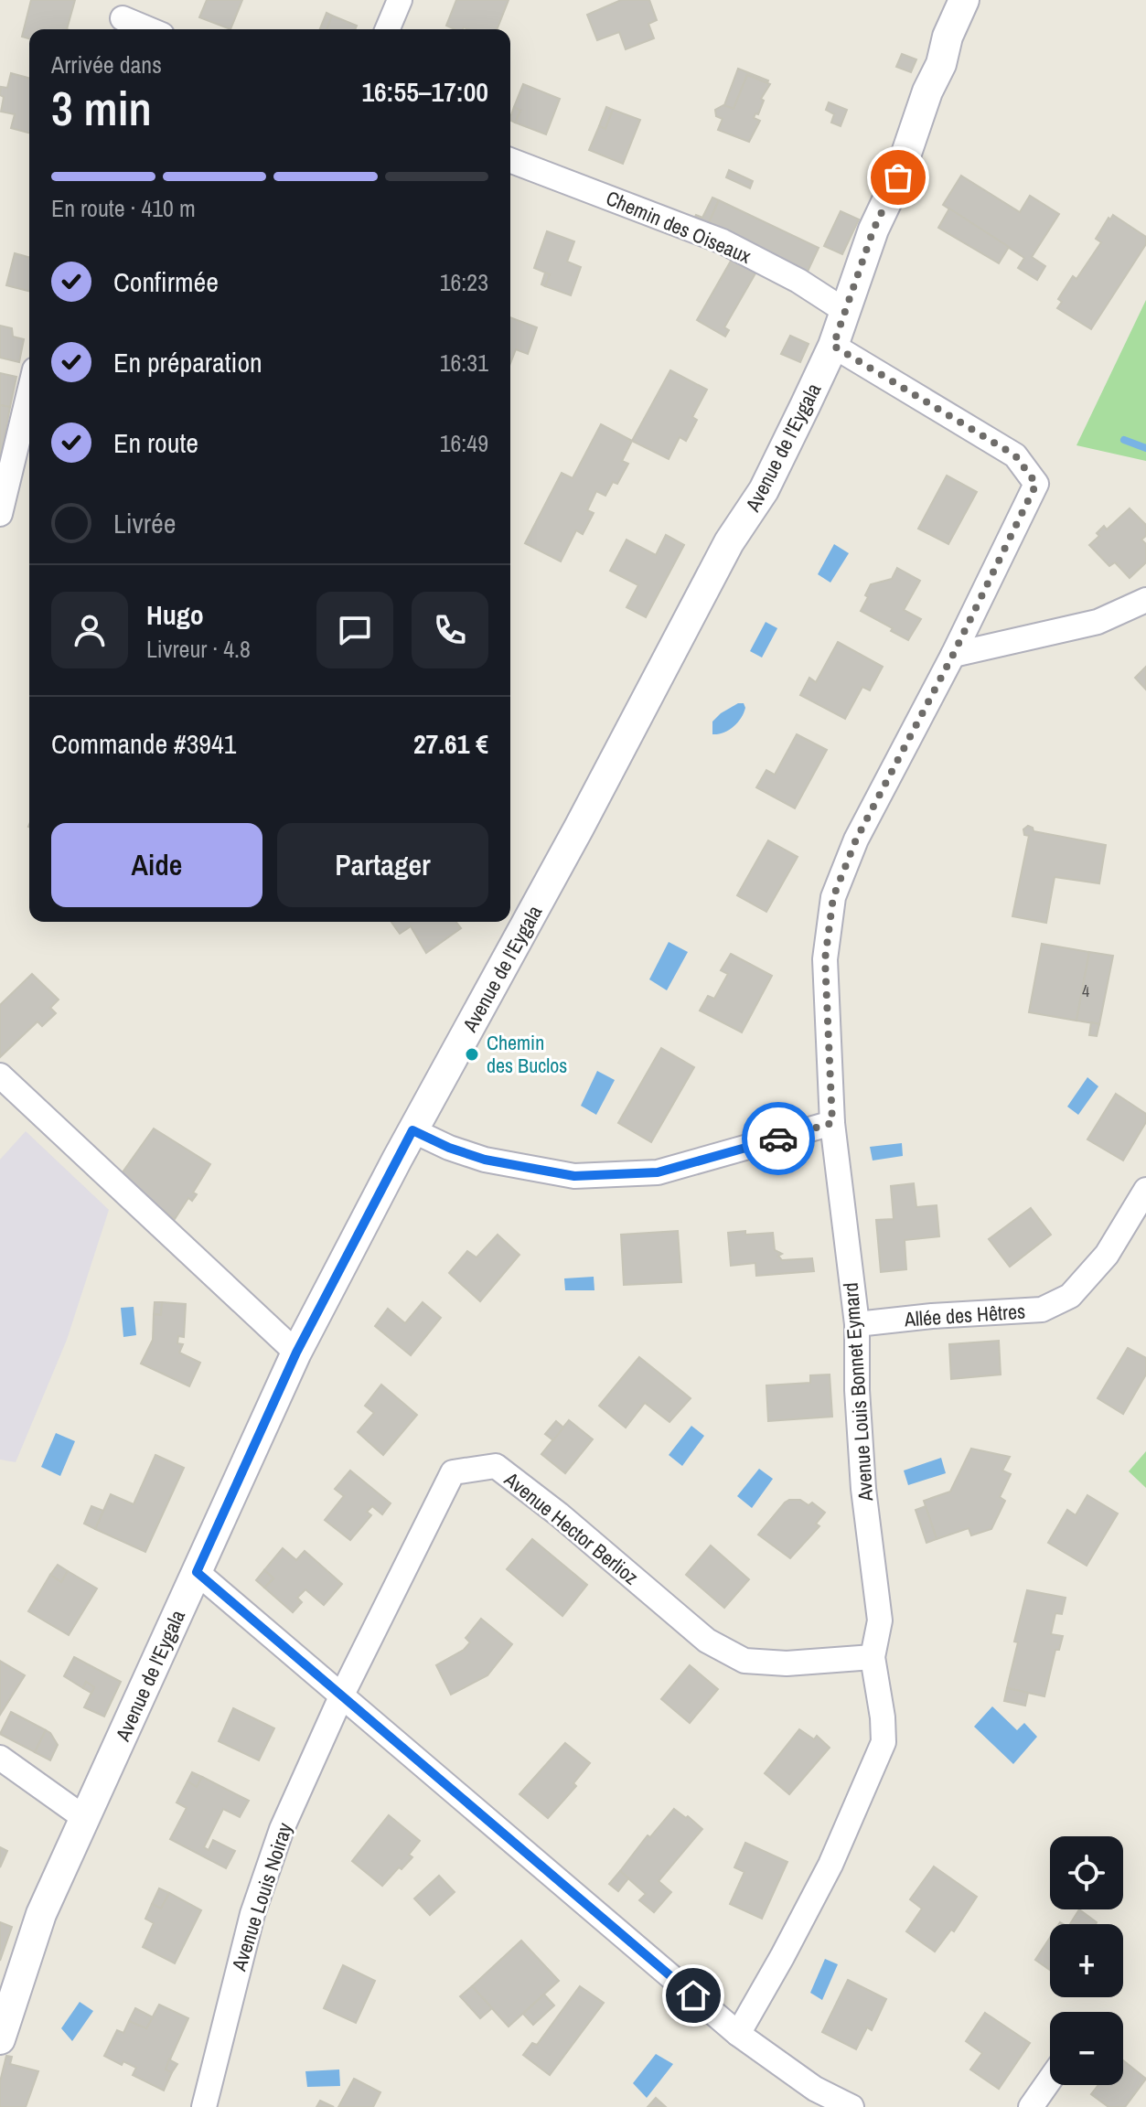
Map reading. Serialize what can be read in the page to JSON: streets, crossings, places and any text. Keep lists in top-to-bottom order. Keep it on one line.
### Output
{"streets":{"street":["Chemin des Oiseaux","Avenue de l'Eygala","Allée des Hêtres","Avenue Louis Bonnet Eymard","Avenue Hector Berlioz","Avenue Louis Noiray"]},"crossings":[["Chemin des Oiseaux","Avenue de l'Eygala"],["Avenue de l'Eygala","Avenue Louis Bonnet Eymard"],["Allée des Hêtres","Avenue Louis Bonnet Eymard"],["Avenue Louis Bonnet Eymard","Avenue Hector Berlioz"],["Avenue Hector Berlioz","Avenue Louis Noiray"]],"places":["Chemin des Buclos"],"house_numbers":["4"],"page":{"heading":["3 min","Arrivée dans","16:55–17:00"],"panel":["Hugo","Livreur · 4.8","Commande #3941","27.61 €"],"bar":"En route · 410 m","list":[["Confirmée","16:23"],["En préparation","16:31"],["En route","16:49"],"Livrée"],"buttons":["Aide","Partager"],"map_buttons":["+","−"]}}
